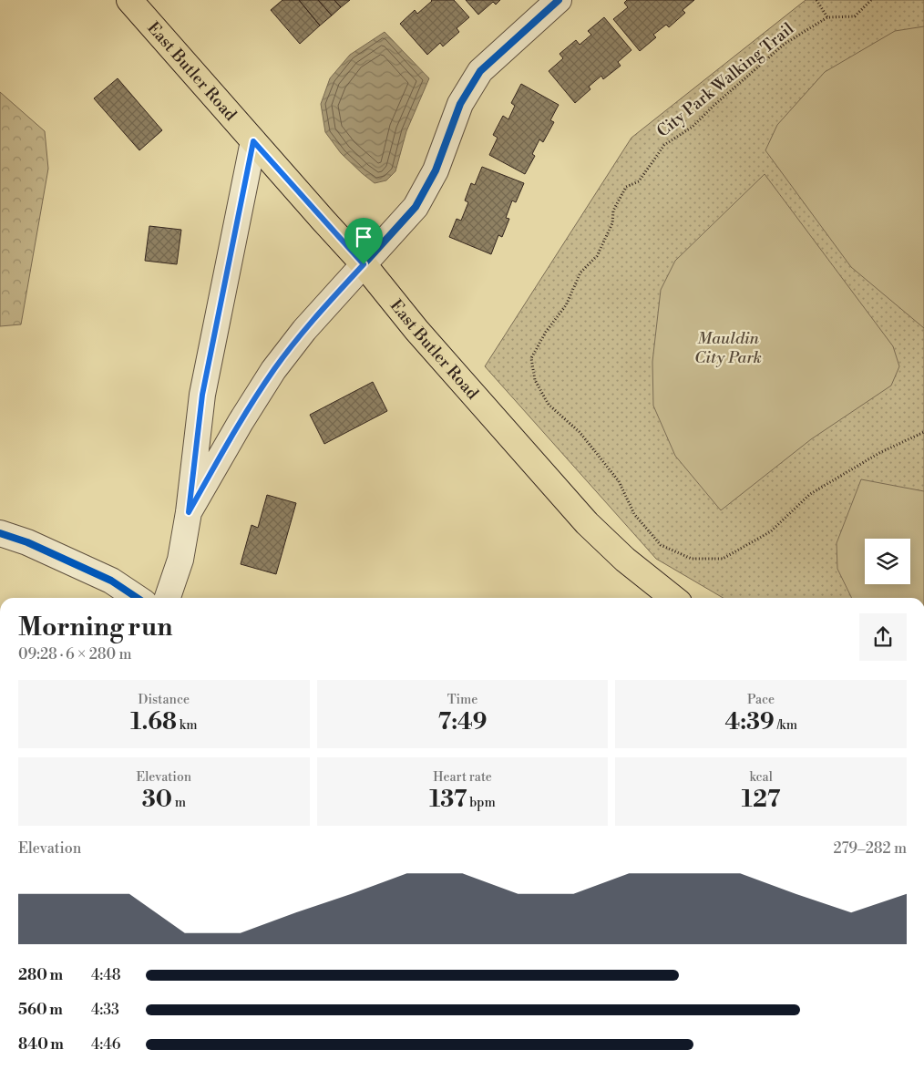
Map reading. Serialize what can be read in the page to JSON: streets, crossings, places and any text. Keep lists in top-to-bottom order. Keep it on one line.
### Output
{"streets":{"main road":["East Butler Road"],"path":["City Park Walking Trail"]},"parks":["Mauldin City Park"],"page":{"heading":["Morning run","09:28 · 6 × 280 m"],"stats":[["Distance","1.68 km"],["Time","7:49"],["Pace","4:39 /km"],["Elevation","30 m"],["Heart rate","137 bpm"],["kcal","127"]],"chart":["Elevation","279–282 m"],"list":[{"name":"280 m","note":"4:48"},{"name":"560 m","note":"4:33"},{"name":"840 m","note":"4:46"}]}}
